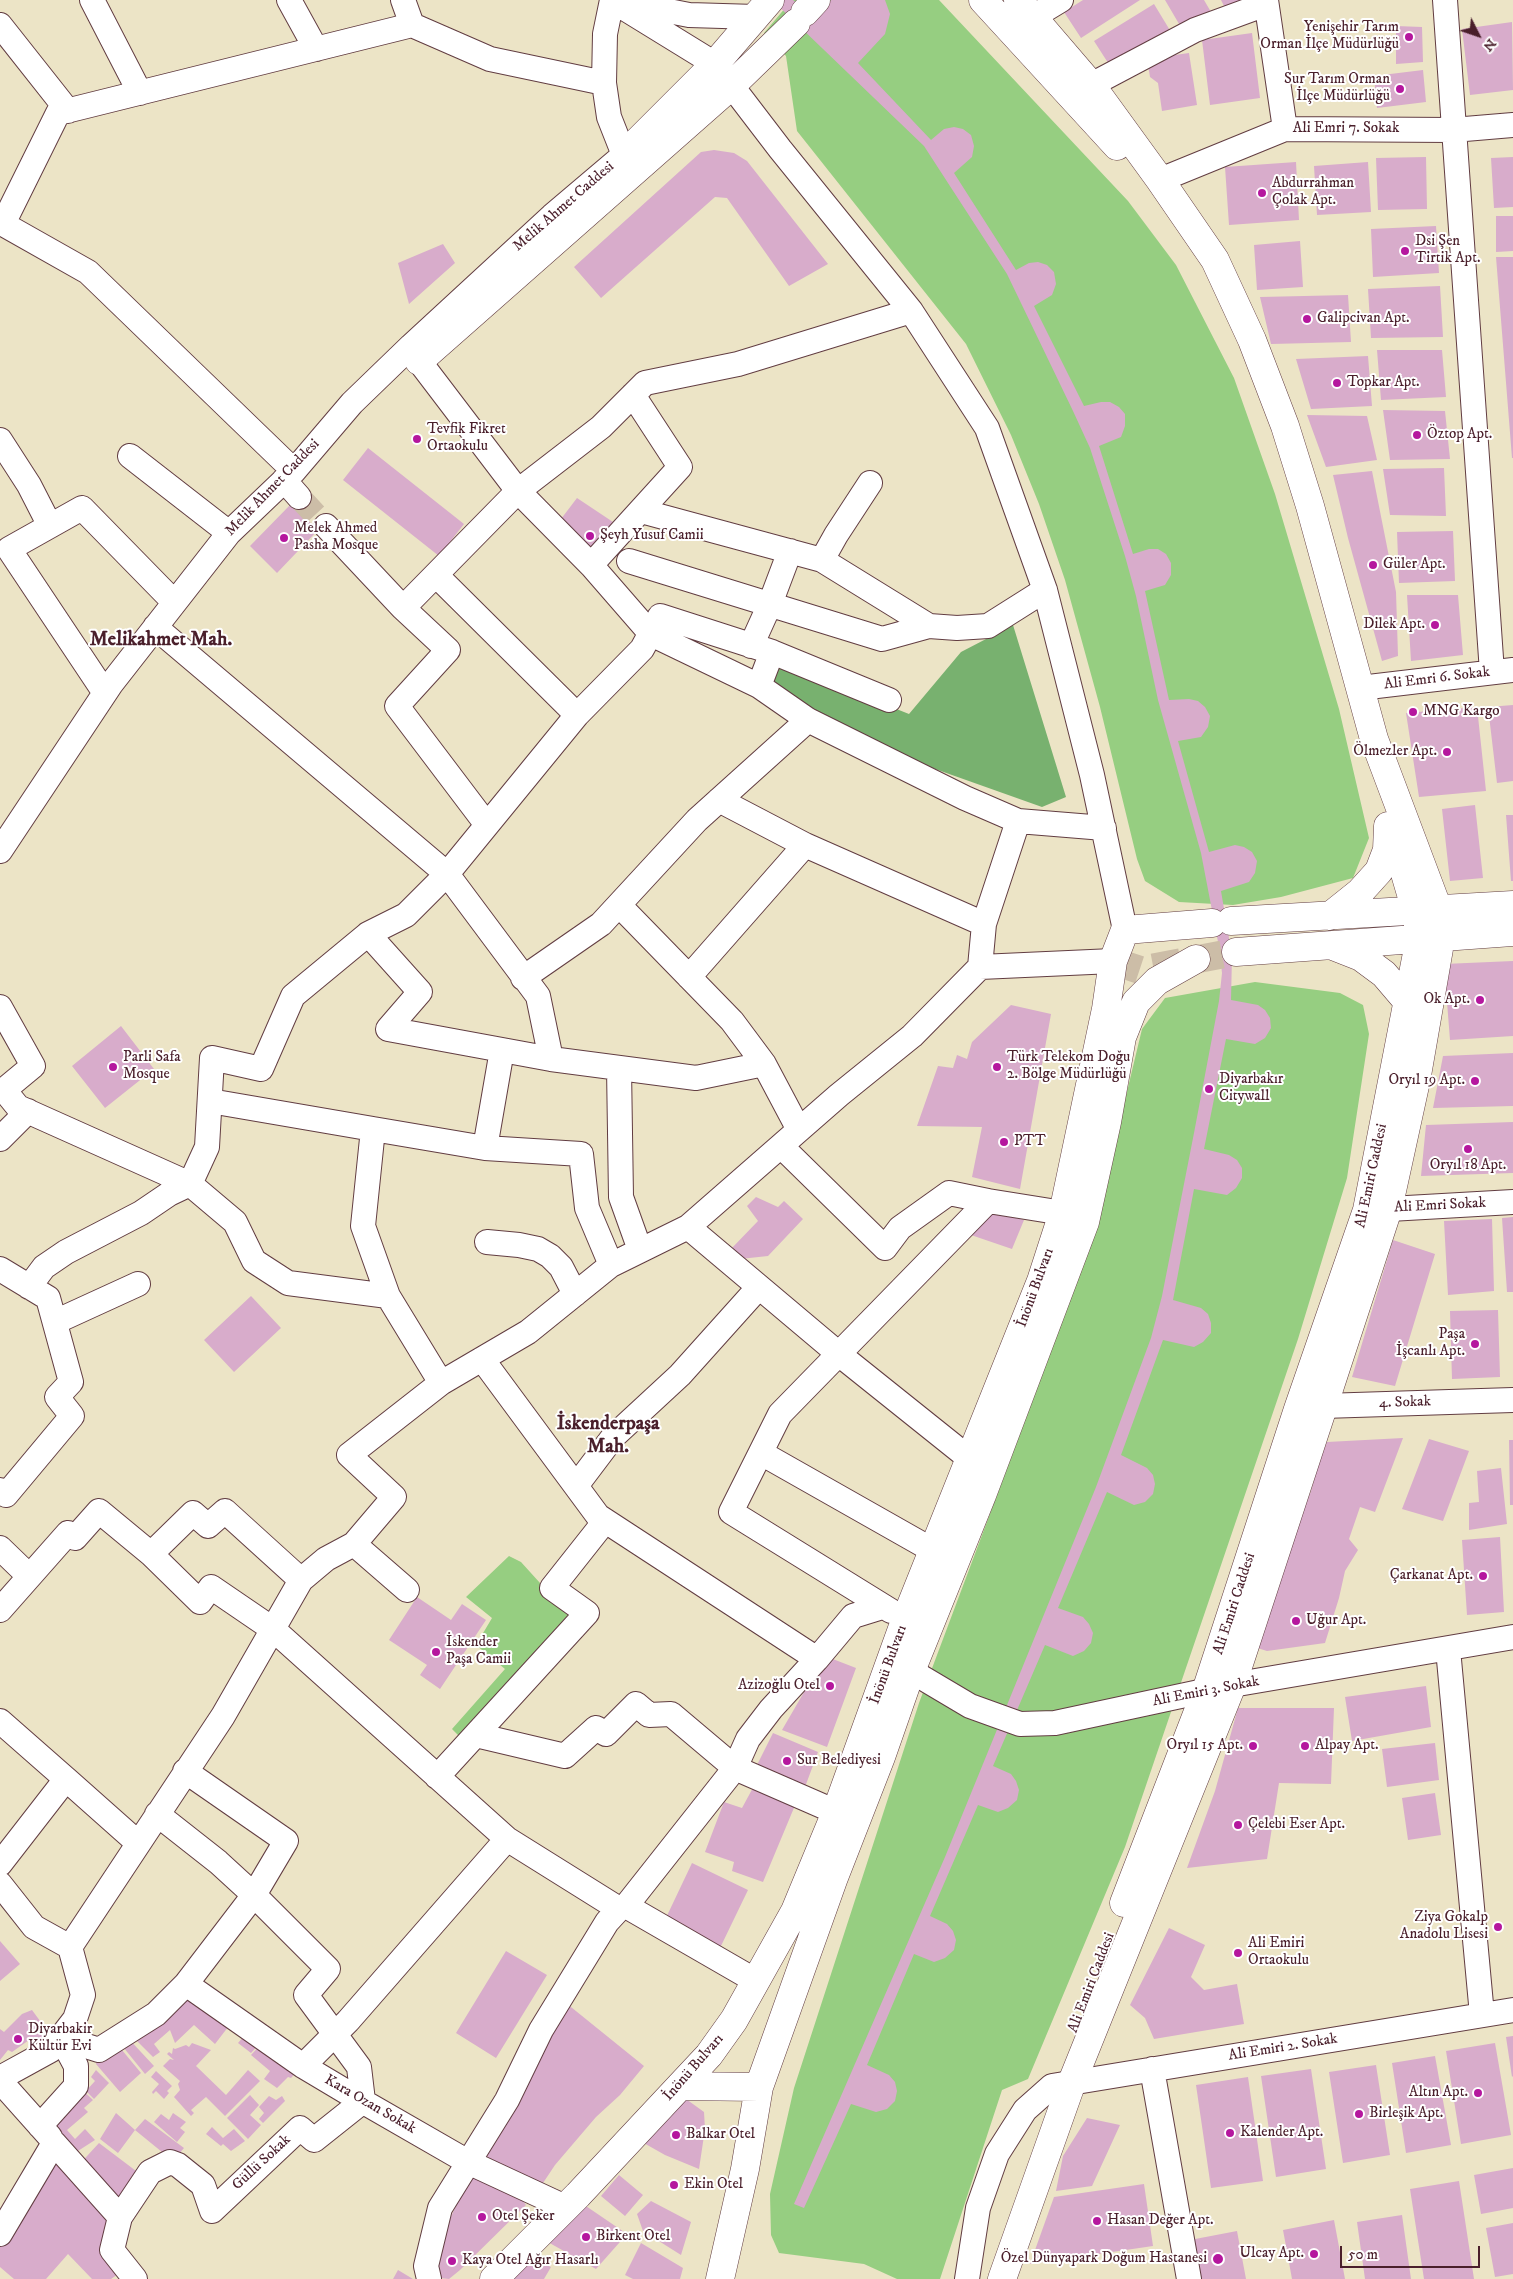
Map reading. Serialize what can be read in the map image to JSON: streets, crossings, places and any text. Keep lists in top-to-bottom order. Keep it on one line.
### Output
{"streets":{"main road":["Ali Emiri Caddesi","İnönü Bulvarı"],"street":["Ali Emri 7. Sokak","Melik Ahmet Caddesi","Ali Emri 6. Sokak","Ali Emri Sokak","4. Sokak","Ali Emiri 3. Sokak","Ali Emiri 2. Sokak","Kara Ozan Sokak","Güllü Sokak"]},"crossings":[["Ali Emiri Caddesi","Ali Emri Sokak"],["Ali Emiri Caddesi","4. Sokak"],["Ali Emiri Caddesi","Ali Emiri 3. Sokak"],["Ali Emiri Caddesi","Ali Emiri 2. Sokak"],["İnönü Bulvarı","Kara Ozan Sokak"],["Kara Ozan Sokak","Güllü Sokak"]],"districts":["Melikahmet Mah.","İskenderpaşa Mah."],"places":["Yenişehir Tarım Orman İlçe Müdürlüğü","Sur Tarım Orman İlçe Müdürlüğü","Abdurrahman Çolak Apt.","Dsi Şen Tirtik Apt.","Galipcivan Apt.","Topkar Apt.","Öztop Apt.","Tevfik Fikret Ortaokulu","Şeyh Yusuf Camii","Melek Ahmed Pasha Mosque","Güler Apt.","Dilek Apt.","MNG Kargo","Ölmezler Apt.","Ok Apt.","Parli Safa Mosque","Türk Telekom Doğu 2. Bölge Müdürlüğü","Oryıl 19 Apt.","Diyarbakır Citywall","PTT","Oryıl 18 Apt.","Paşa İşcanlı Apt.","Çarkanat Apt.","Uğur Apt.","İskender Paşa Camii","Azizoğlu Otel","Oryıl 15 Apt.","Alpay Apt.","Sur Belediyesi","Çelebi Eser Apt.","Ziya Gokalp Anadolu Lisesi","Ali Emiri Ortaokulu","Diyarbakir Kültür Evi","Altın Apt.","Birleşik Apt.","Kalender Apt.","Balkar Otel","Ekin Otel","Otel Şeker","Hasan Değer Apt.","Birkent Otel","Ulcay Apt.","Özel Dünyapark Doğum Hastanesi","Kaya Otel Ağır Hasarlı"],"scale_bar":"50 m","north":"bottom right"}
